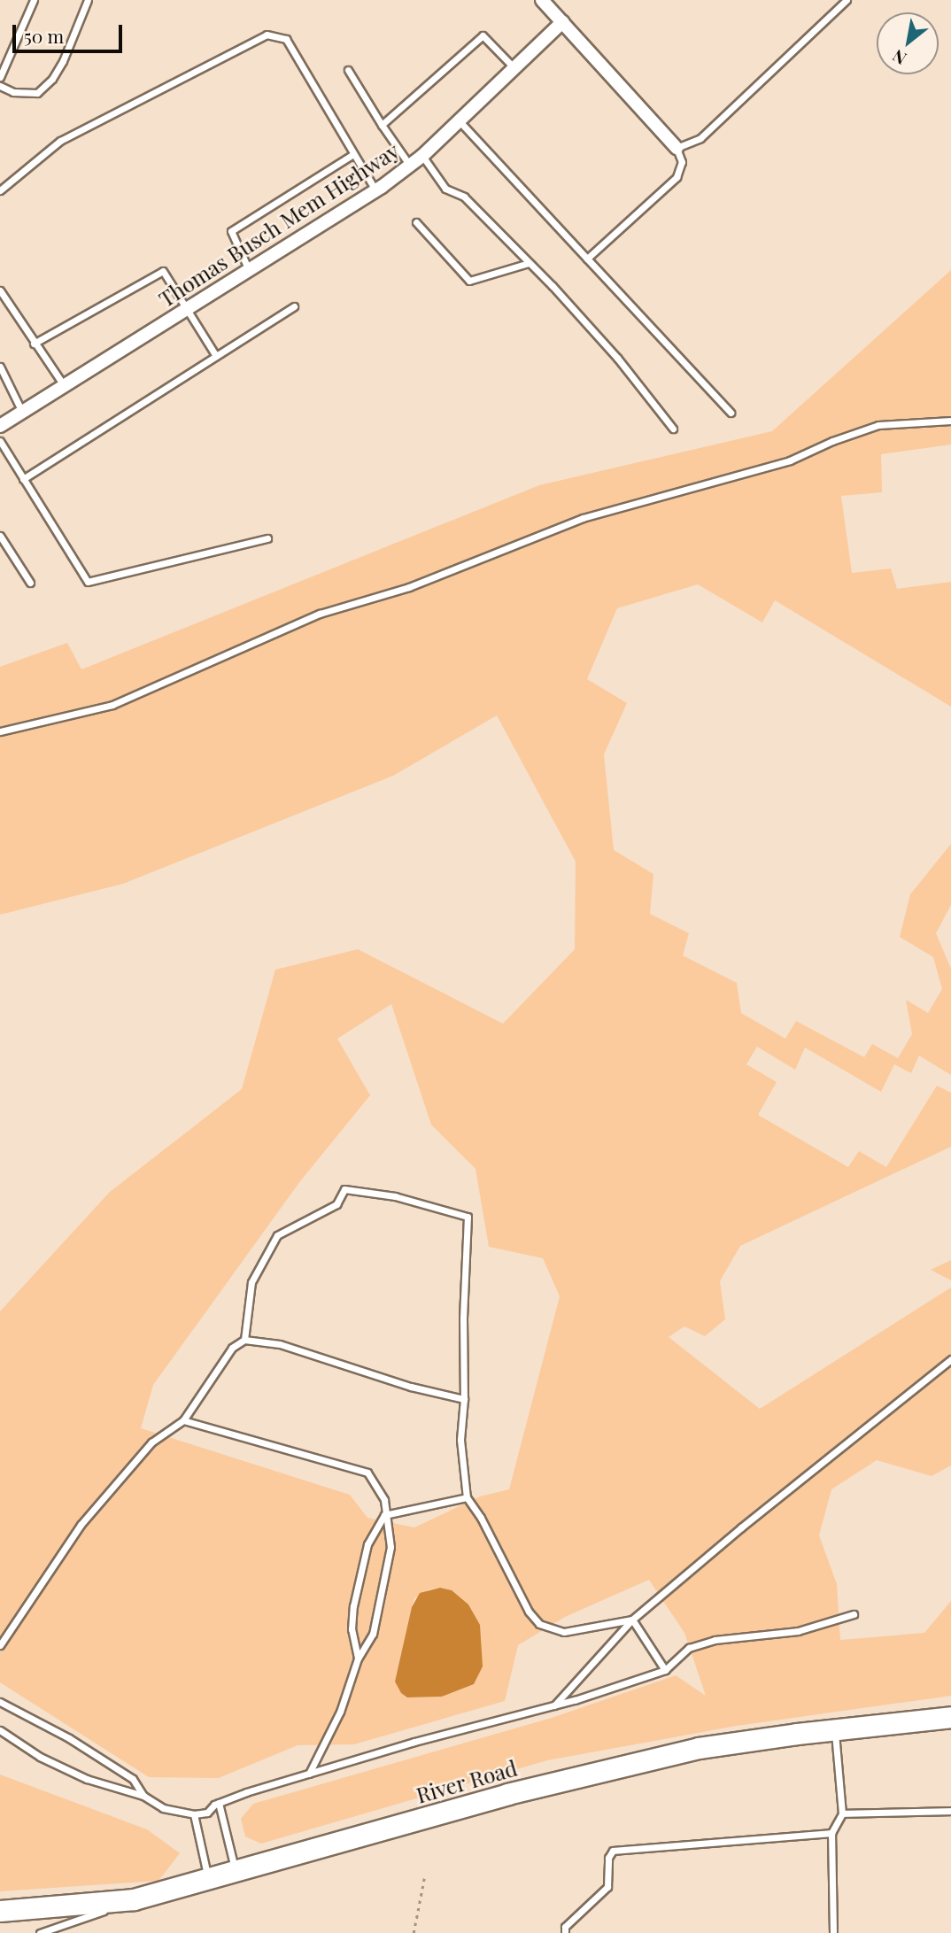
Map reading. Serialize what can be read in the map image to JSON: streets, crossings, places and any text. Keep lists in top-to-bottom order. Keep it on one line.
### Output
{"streets":{"main road":["River Road"],"street":["Thomas Busch Mem Highway"]},"scale_bar":"50 m","north":"bottom left"}
